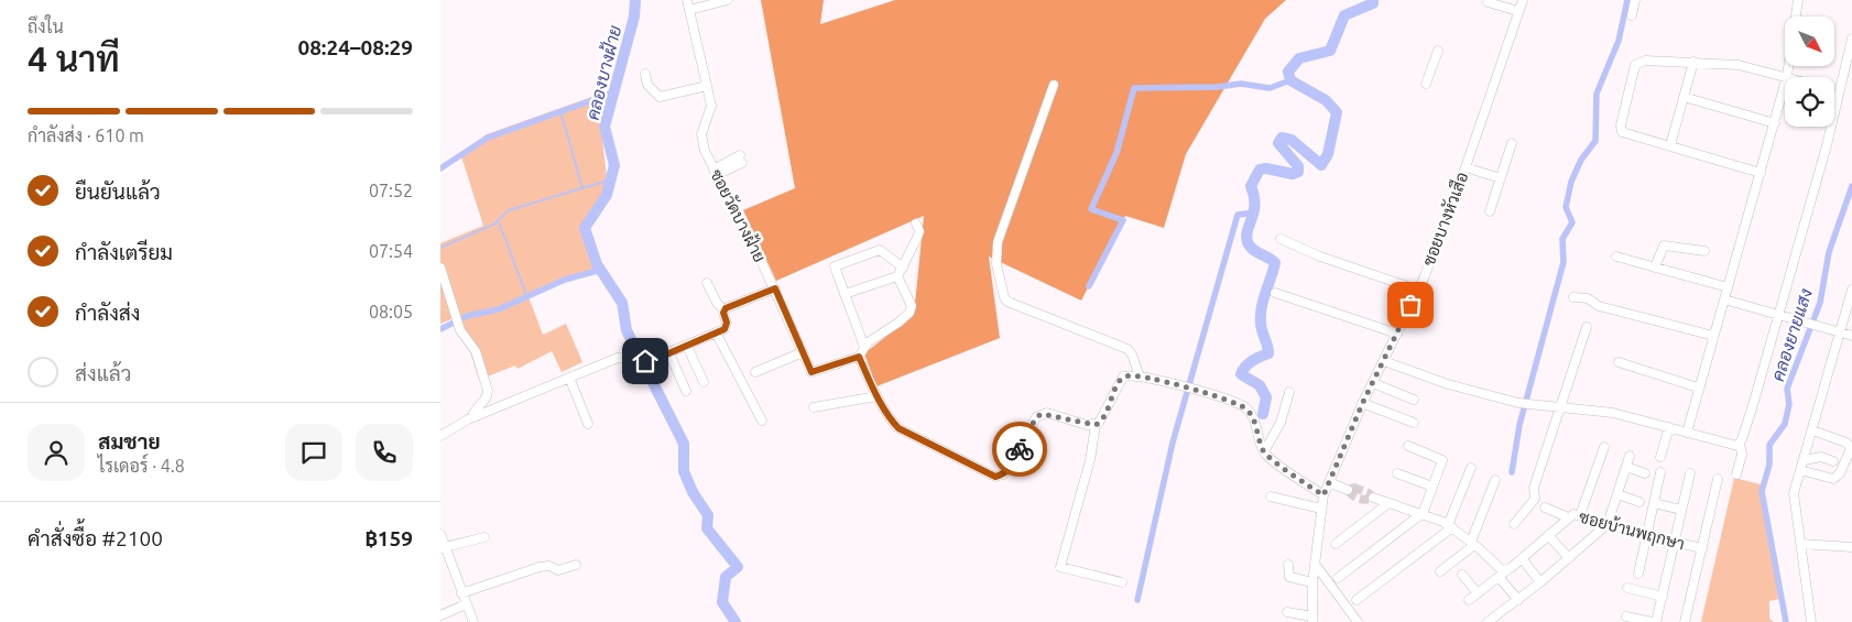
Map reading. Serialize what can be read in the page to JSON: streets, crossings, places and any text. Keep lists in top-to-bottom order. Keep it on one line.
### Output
{"streets":{"street":["ซอยวัดบางฝ้าย","ซอยบางหัวเสือ","ซอยบ้านพฤกษา"]},"water":["คลองบางฝ้าย","คลองยายแสง"],"north":"bottom right","page":{"heading":["4 นาที","ถึงใน","08:24–08:29"],"panel":["สมชาย","ไรเดอร์ · 4.8","คำสั่งซื้อ #2100","฿159"],"bar":"กำลังส่ง · 610 m","list":[["ยืนยันแล้ว","07:52"],["กำลังเตรียม","07:54"],["กำลังส่ง","08:05"],"ส่งแล้ว"]}}
